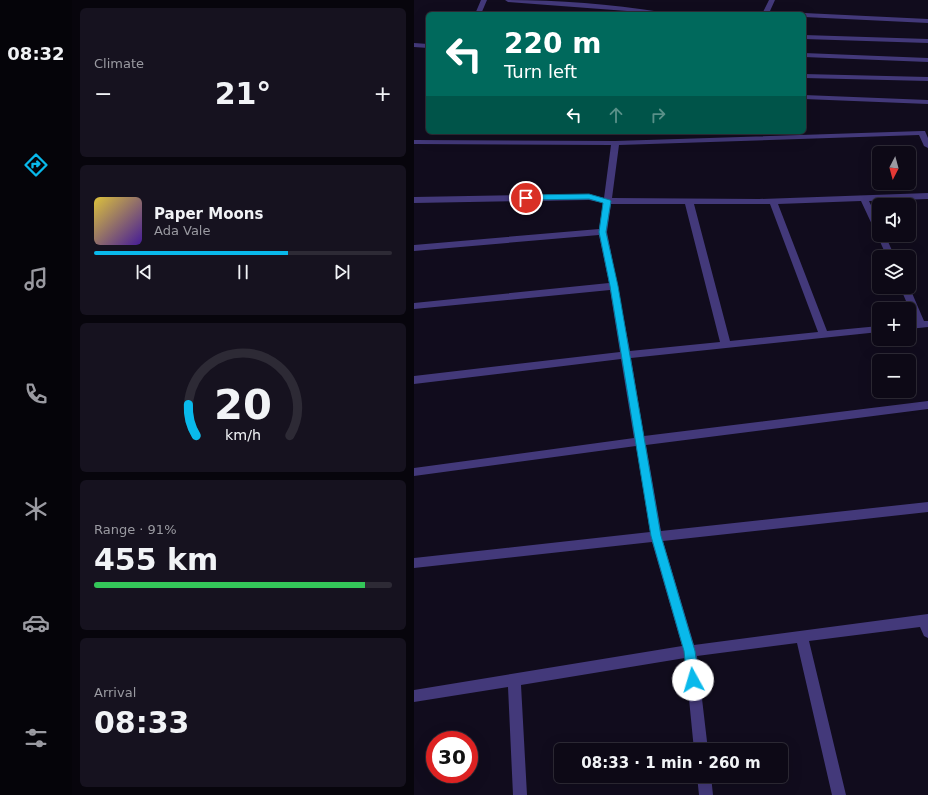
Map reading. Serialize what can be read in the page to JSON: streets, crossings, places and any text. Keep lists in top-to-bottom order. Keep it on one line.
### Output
{"north":"bottom","page":{"tabs":"08:32","tile":["Climate",["Range · 91%","455 km"],["Arrival","08:33"]],"turn":["220 m","Turn left"],"heat":["−","21°","+"],"map_buttons":["+","−"],"song":["Paper Moons","Ada Vale"],"limit":"30","trip":"08:33 · 1 min · 260 m","gauge":["20","km/h"]}}
